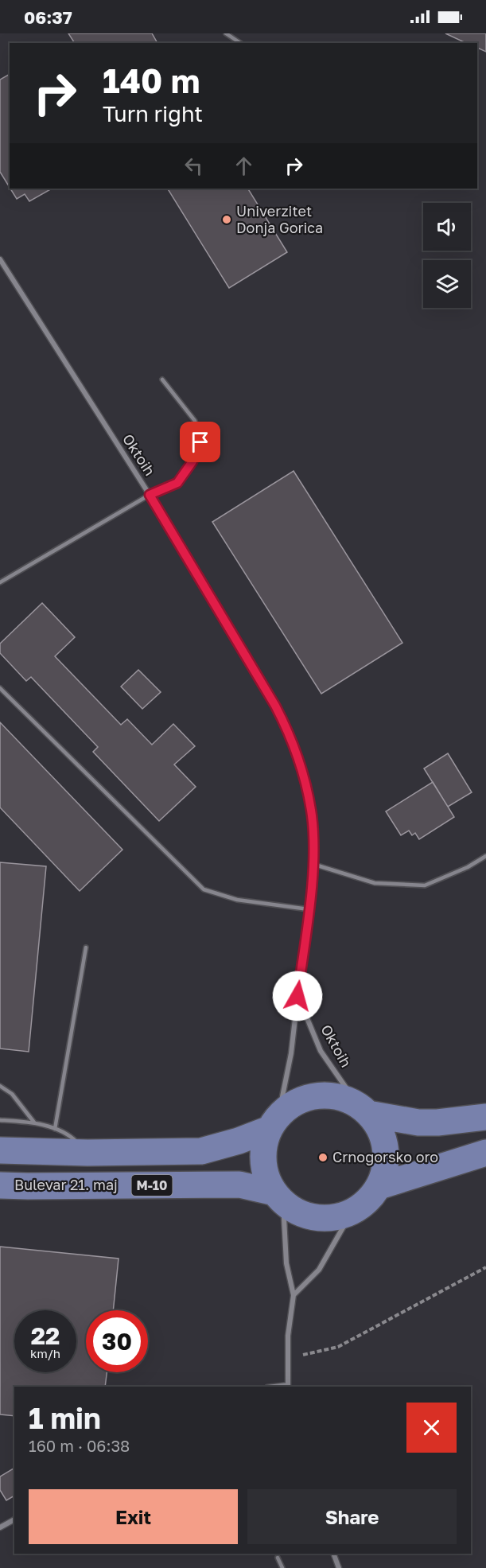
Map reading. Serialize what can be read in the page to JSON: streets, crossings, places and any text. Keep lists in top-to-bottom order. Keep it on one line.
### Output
{"streets":{"main road":["Bulevar 21. maj","M-10"],"street":["Oktoih"]},"crossings":[["Oktoih","Bulevar 21. maj"],["Oktoih","M-10"],["Bulevar 21. maj","M-10"]],"places":["Univerzitet Donja Gorica","Crnogorsko oro"],"page":{"status":"06:37","turn":["140 m","Turn right"],"speed":"22 km/h","limit":"30","heading":["1 min","160 m · 06:38"],"buttons":["Exit","Share"]}}
